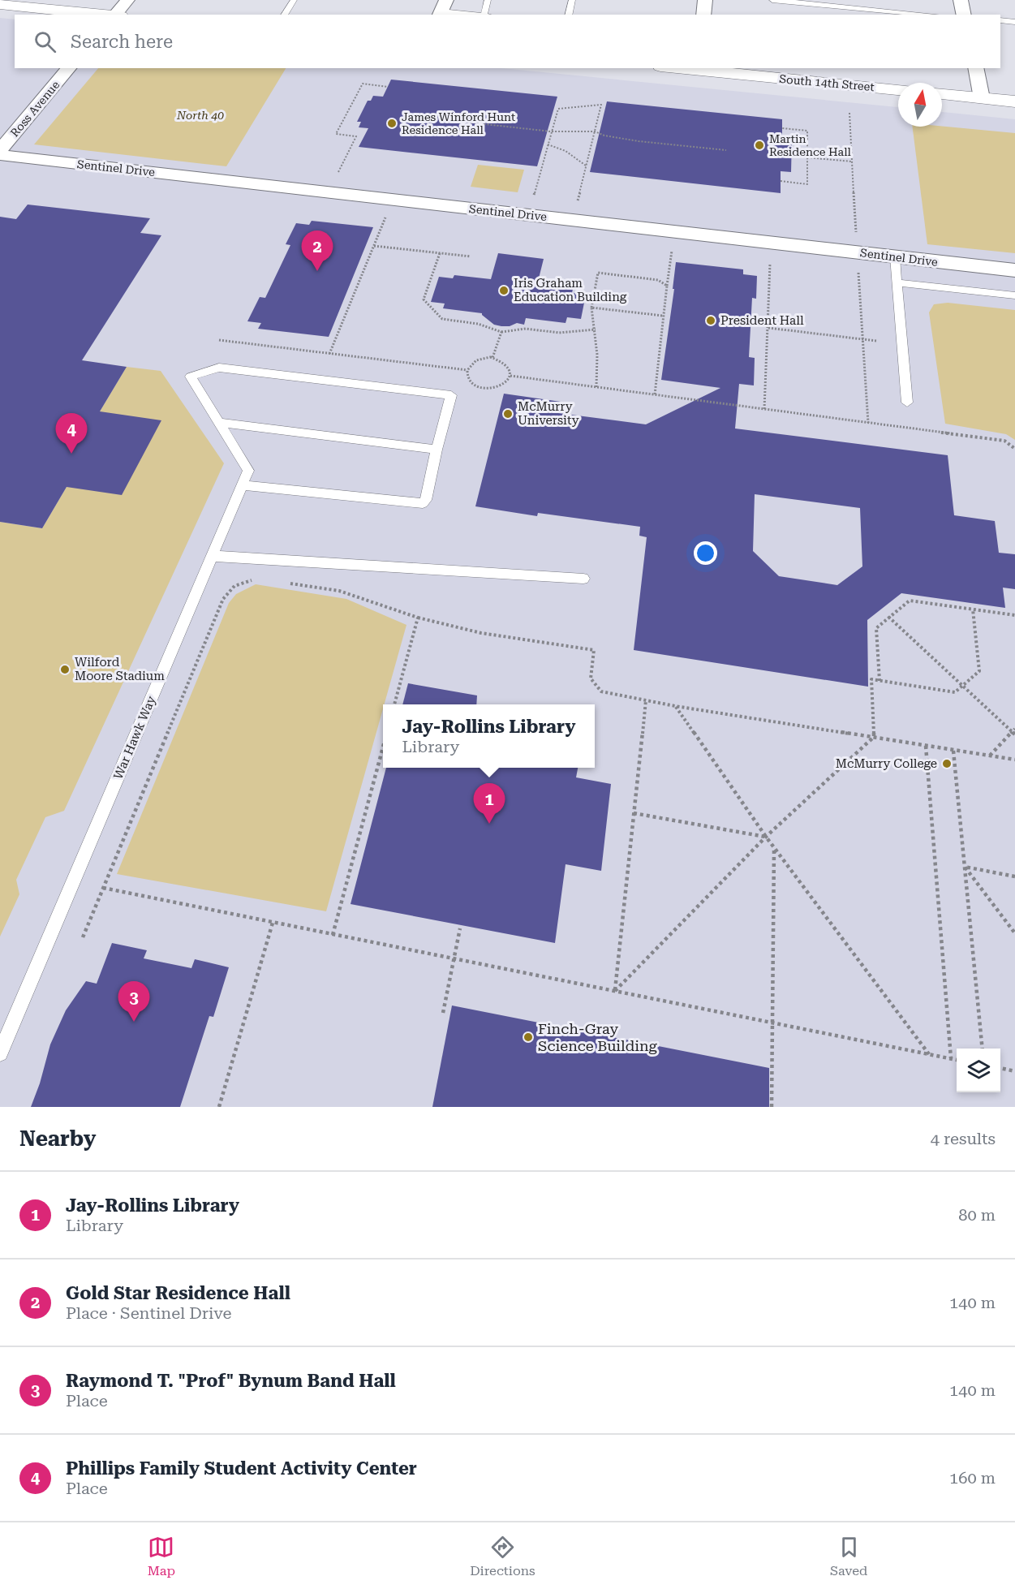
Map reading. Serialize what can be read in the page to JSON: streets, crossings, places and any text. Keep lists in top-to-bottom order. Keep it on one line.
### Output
{"streets":{"main road":["South 14th Street"],"street":["Ross Avenue","Sentinel Drive"],"lane":["War Hawk Way"]},"parks":["North 40"],"places":["James Winford Hunt Residence Hall","Martin Residence Hall","Iris Graham Education Building","President Hall","McMurry University","Wilford Moore Stadium","McMurry College","Finch-Gray Science Building"],"north":"top","page":{"search":"Search here","pins":["2","4","1","3"],"popup":["Jay-Rollins Library","Library"],"heading":["Nearby","4 results"],"list":[{"mark":"1","name":"Jay-Rollins Library","note":"Library","value":"80 m"},{"mark":"2","name":"Gold Star Residence Hall","note":"Place · Sentinel Drive","value":"140 m"},{"mark":"3","name":"Raymond T. \"Prof\" Bynum Band Hall","note":"Place","value":"140 m"},{"mark":"4","name":"Phillips Family Student Activity Center","note":"Place","value":"160 m"}],"nav":["Map","Directions","Saved"]}}
